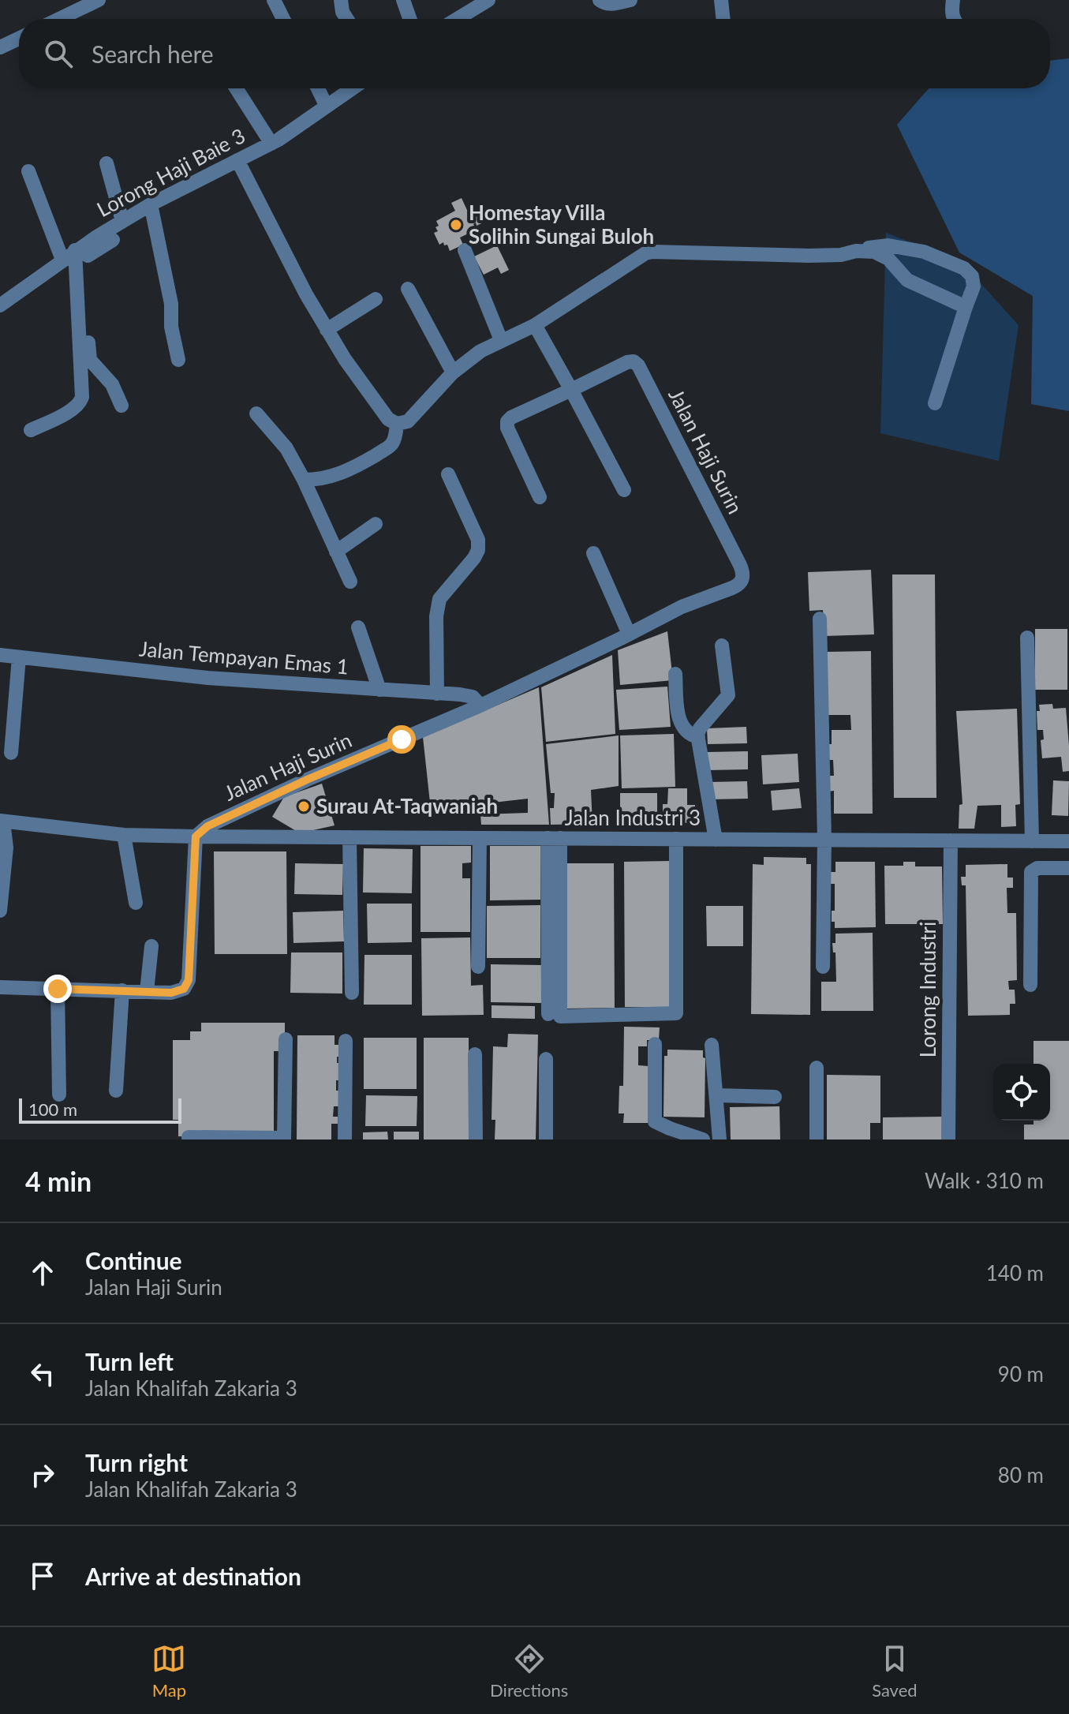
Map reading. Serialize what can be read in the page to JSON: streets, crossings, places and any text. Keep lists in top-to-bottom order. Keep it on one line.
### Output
{"streets":{"street":["Lorong Haji Baie 3","Jalan Haji Surin","Jalan Tempayan Emas 1","Jalan Industri 3","Lorong Industri"]},"crossings":[["Jalan Haji Surin","Jalan Tempayan Emas 1"],["Jalan Haji Surin","Jalan Industri 3"],["Jalan Industri 3","Lorong Industri"]],"places":["Homestay Villa Solihin Sungai Buloh","Surau At-Taqwaniah"],"scale_bar":"100 m","page":{"search":"Search here","scale":"100 m","heading":["4 min","Walk · 310 m"],"list":[["Continue","Jalan Haji Surin","140 m"],["Turn left","Jalan Khalifah Zakaria 3","90 m"],["Turn right","Jalan Khalifah Zakaria 3","80 m"],"Arrive at destination"],"nav":["Map","Directions","Saved"]}}
